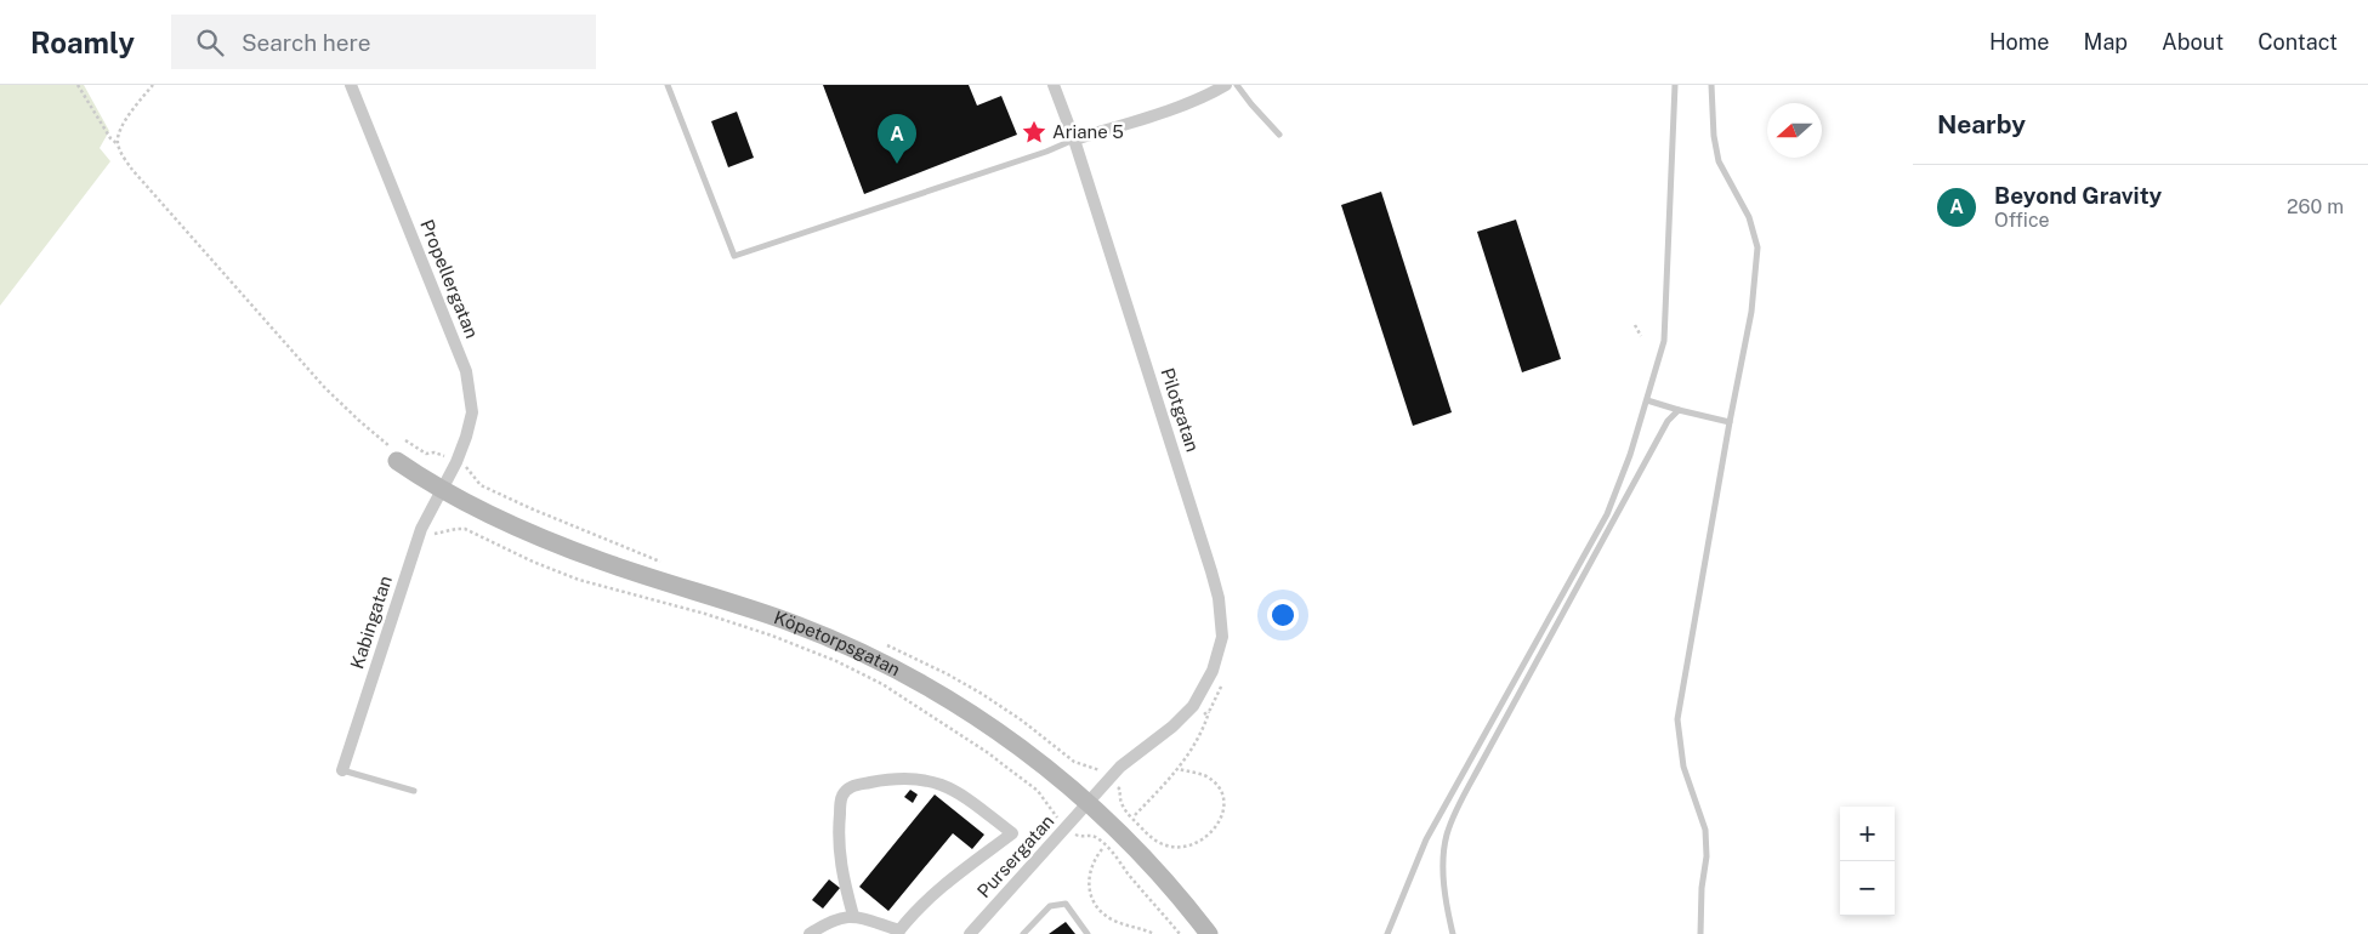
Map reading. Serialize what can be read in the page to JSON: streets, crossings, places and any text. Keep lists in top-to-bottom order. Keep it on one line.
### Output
{"streets":{"street":["Propellergatan","Pilotgatan","Kabingatan","Köpetorpsgatan","Pursergatan"]},"crossings":[["Propellergatan","Kabingatan"],["Propellergatan","Köpetorpsgatan"],["Pilotgatan","Köpetorpsgatan"],["Pilotgatan","Pursergatan"],["Kabingatan","Köpetorpsgatan"],["Köpetorpsgatan","Pursergatan"]],"places":{"place":["Ariane 5"]},"north":"left","page":{"header":"Roamly","search":"Search here","nav":["Home","Map","About","Contact"],"heading":"Nearby","pins":"A","list":[{"mark":"A","name":"Beyond Gravity","note":"Office","value":"260 m"}],"map_buttons":["+","−"]}}
